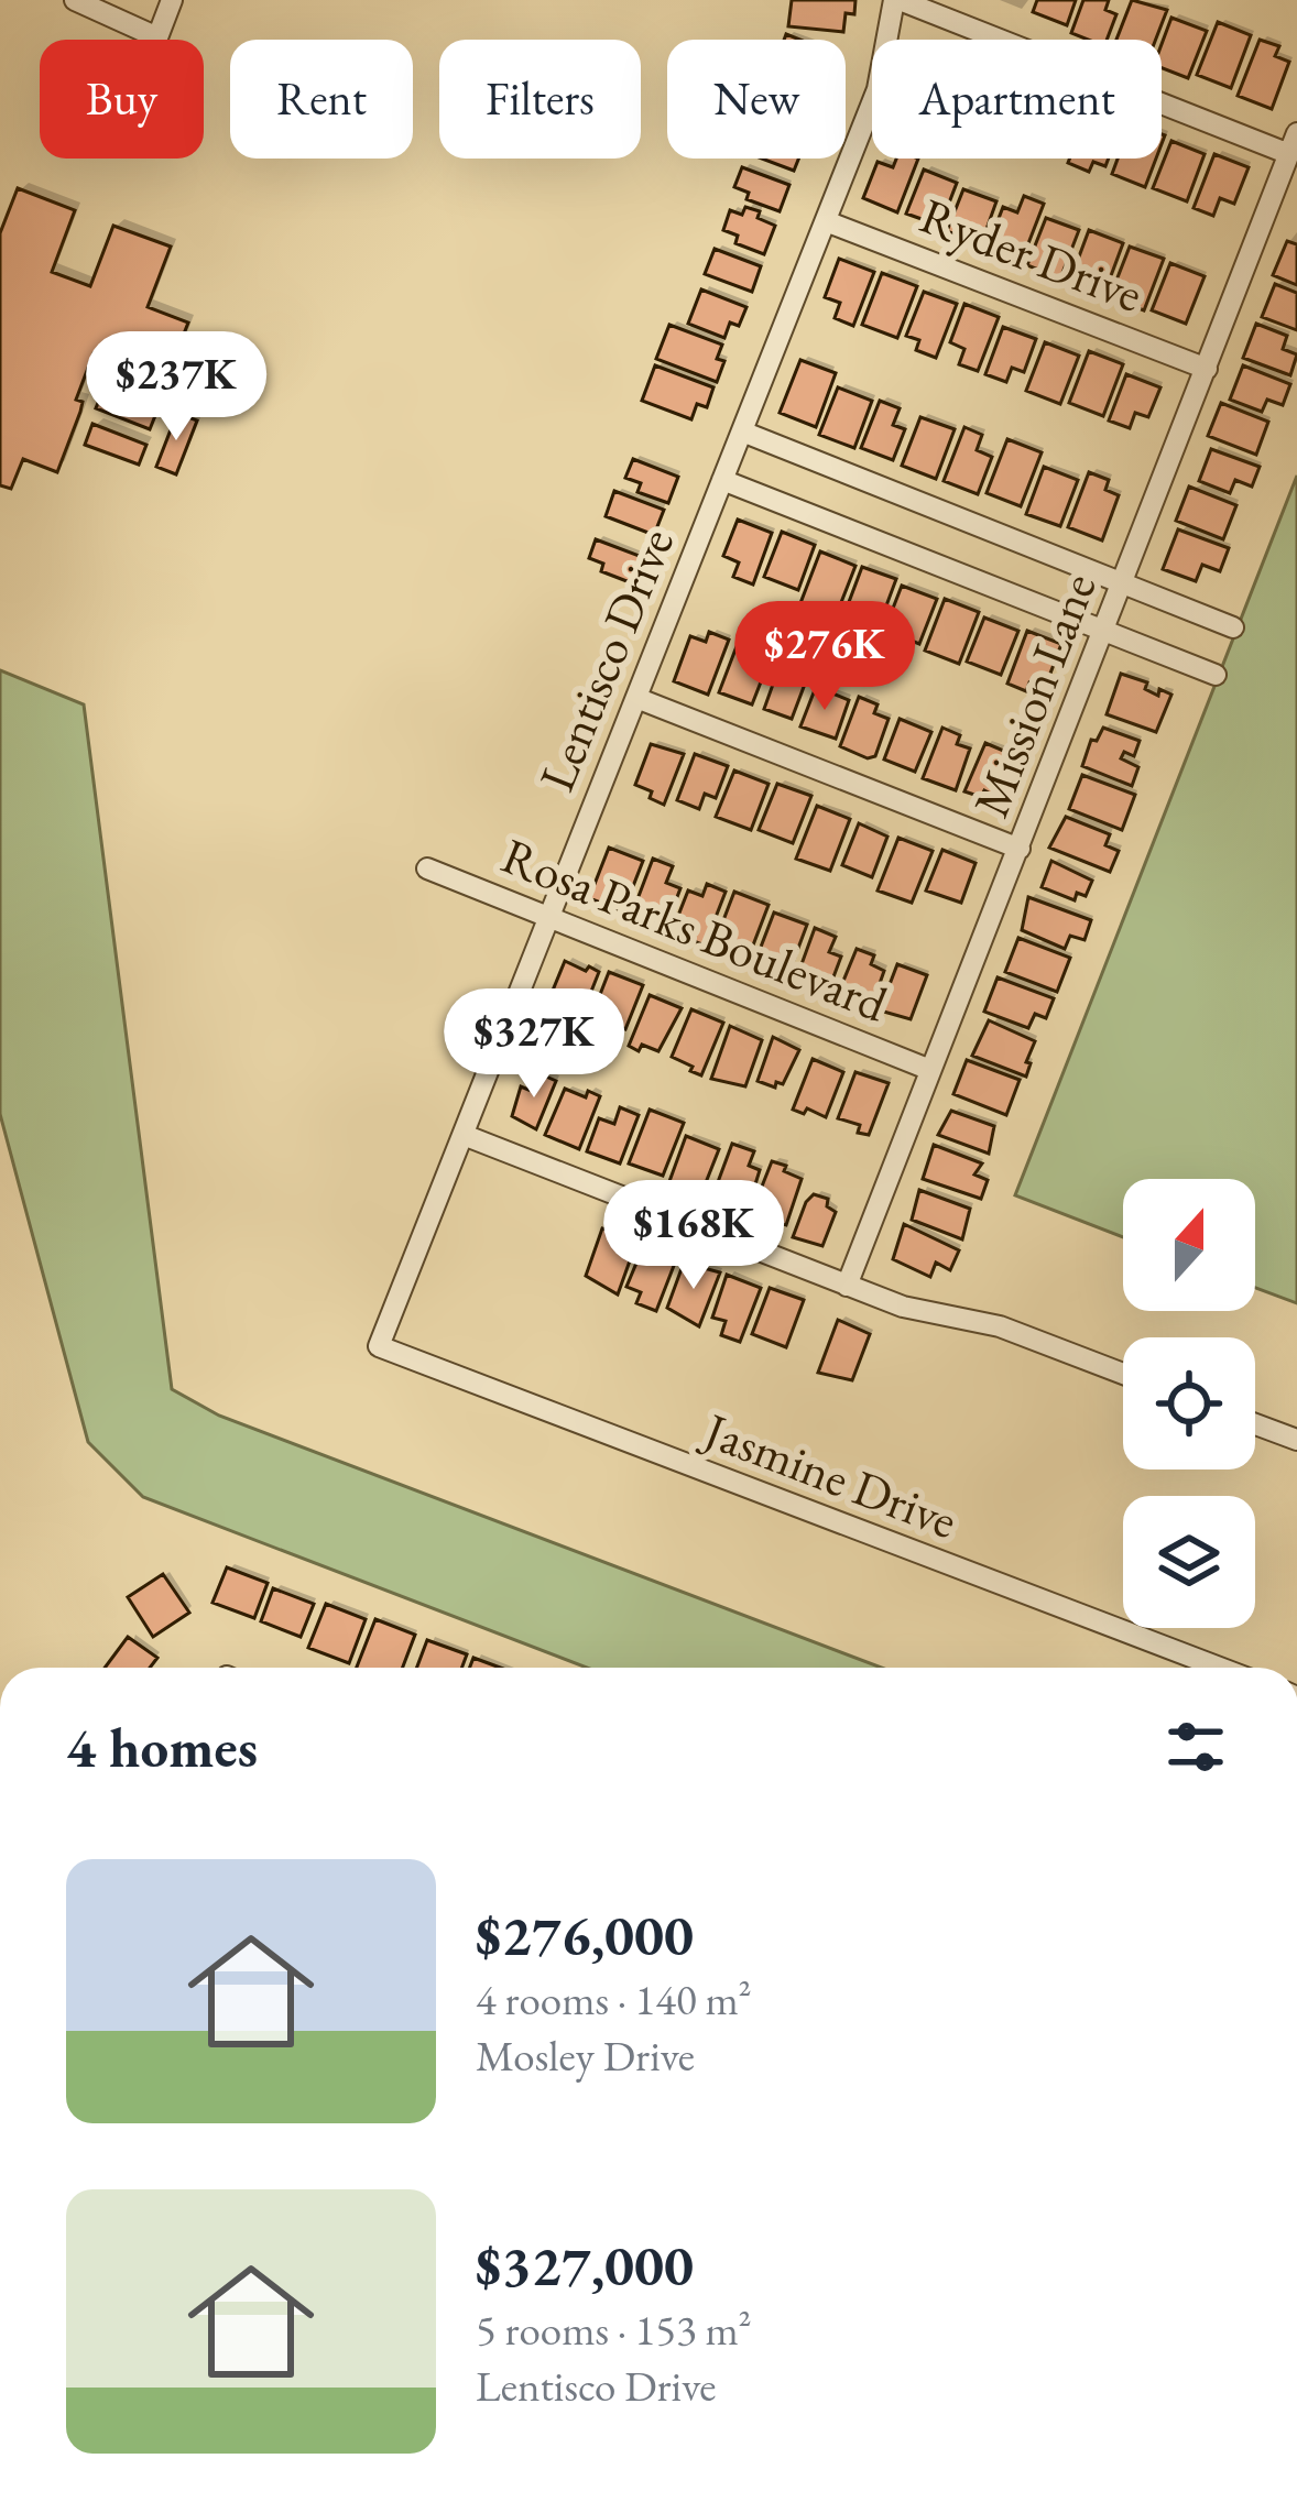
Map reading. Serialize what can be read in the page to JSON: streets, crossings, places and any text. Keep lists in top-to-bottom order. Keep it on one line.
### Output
{"streets":{"street":["Ryder Drive","Lentisco Drive","Mission Lane","Rosa Parks Boulevard","Jasmine Drive"]},"crossings":[["Ryder Drive","Lentisco Drive"],["Ryder Drive","Mission Lane"],["Lentisco Drive","Rosa Parks Boulevard"],["Lentisco Drive","Jasmine Drive"],["Mission Lane","Rosa Parks Boulevard"]],"north":"top","page":{"chip":["Buy","Rent","Filters","New","Apartment"],"price":["$237K","$276K","$327K","$168K"],"heading":"4 homes","list":[{"name":"$276,000","note":"4 rooms · 140 m² · Mosley Drive"},{"name":"$327,000","note":"5 rooms · 153 m² · Lentisco Drive"}]}}
